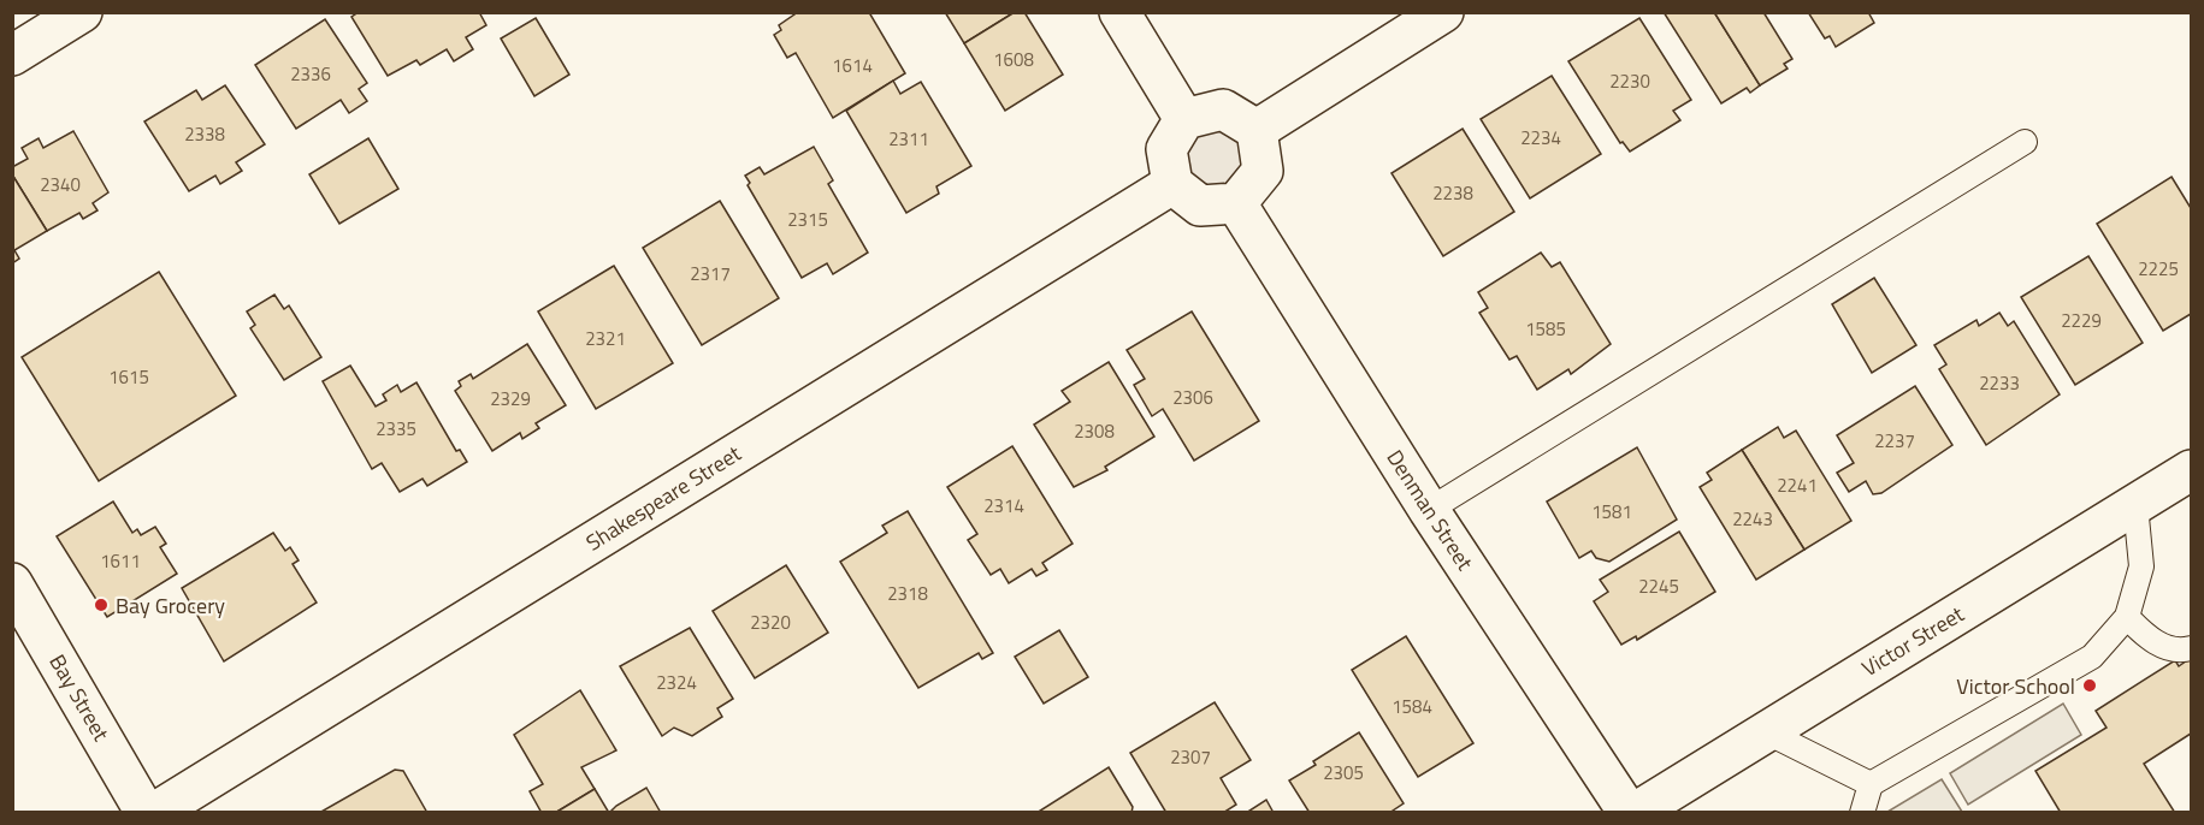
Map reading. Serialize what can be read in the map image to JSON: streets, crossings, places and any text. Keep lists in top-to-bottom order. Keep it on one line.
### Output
{"streets":{"street":["Shakespeare Street","Denman Street","Victor Street","Bay Street"]},"crossings":[["Shakespeare Street","Denman Street"],["Denman Street","Victor Street"]],"places":["Bay Grocery","Victor School"],"house_numbers":["1608","1614","2336","2230","2338","2234","2311","2340","2238","2315","2225","2317","2229","1585","2321","1615","2233","2306","2329","2335","2308","2237","2241","2314","1581","2243","1611","2245","2318","2320","2324","1584","2307","2305"]}
